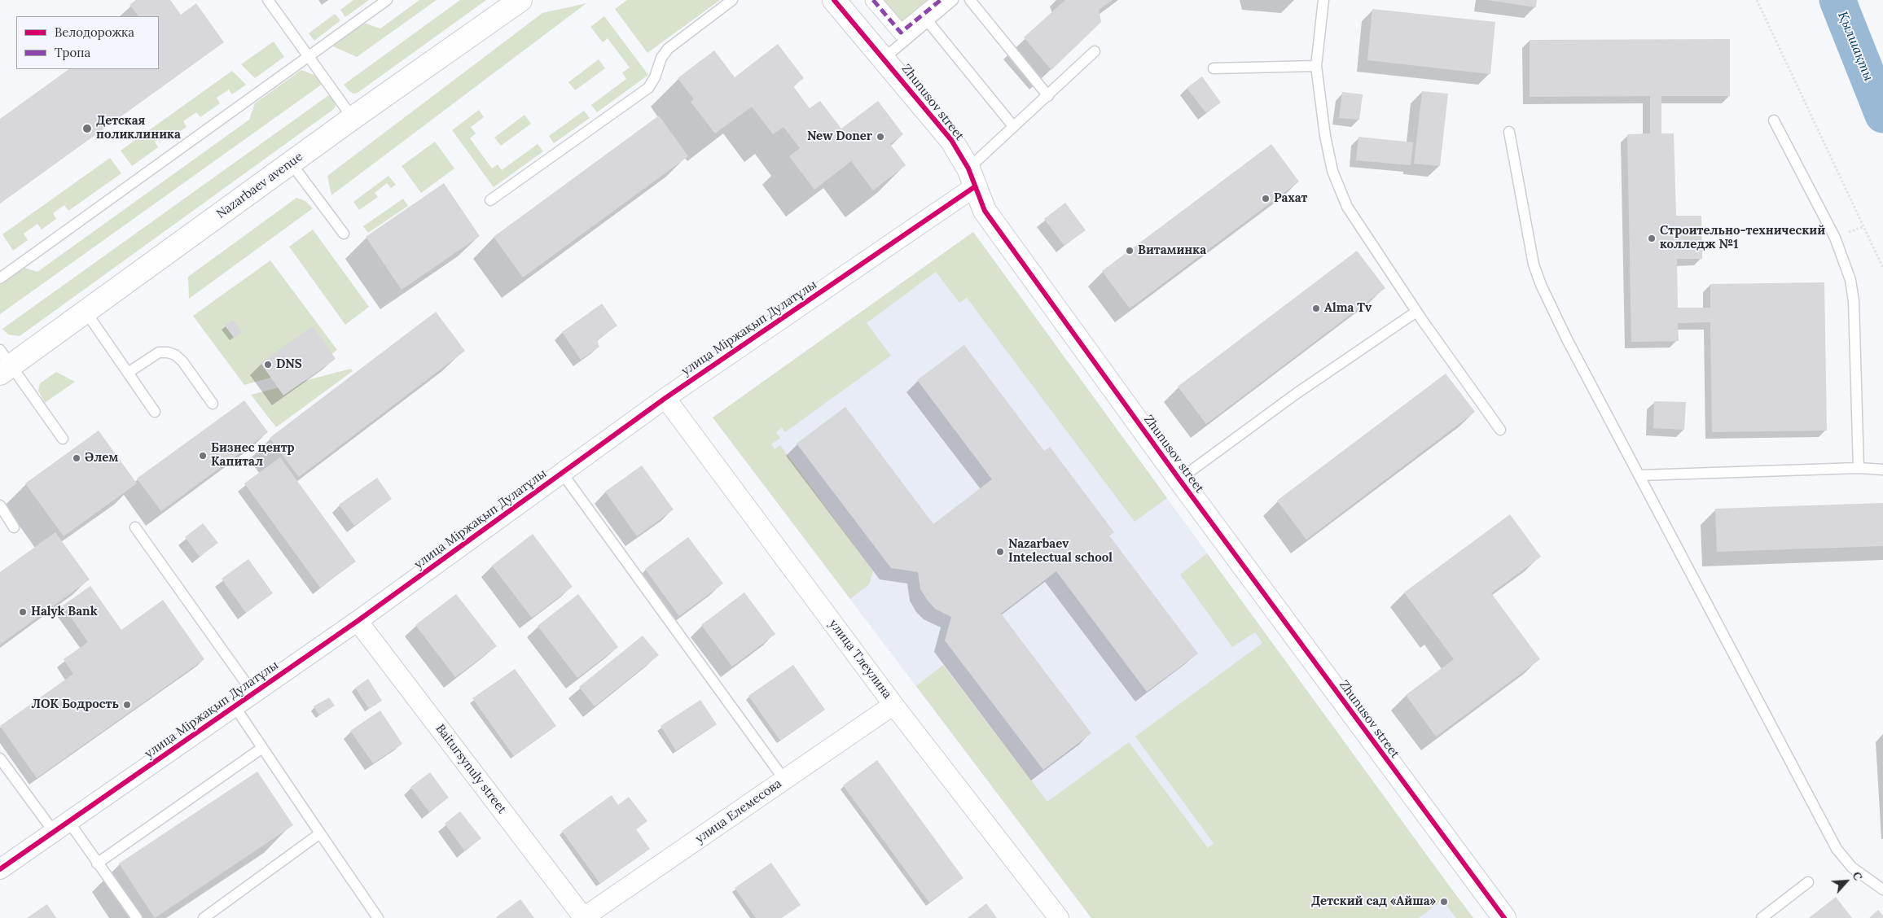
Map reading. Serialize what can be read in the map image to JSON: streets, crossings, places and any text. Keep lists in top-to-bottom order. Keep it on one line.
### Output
{"streets":{"main road":["Zhunusov street","Nazarbaev avenue"],"street":["улица Міржақып Дулатұлы","улица Тлеулина","Baitursynuly street","улица Елемесова"]},"crossings":[["Zhunusov street","улица Міржақып Дулатұлы"],["улица Міржақып Дулатұлы","улица Тлеулина"],["улица Міржақып Дулатұлы","Baitursynuly street"],["улица Тлеулина","улица Елемесова"],["Baitursynuly street","улица Елемесова"]],"water":["Қылшақты"],"places":["Детская поликлиника","New Doner","Рахат","Строительно-технический колледж №1","Витаминка","Alma Tv","DNS","Бизнес центр Капитал","Әлем","Nazarbaev Intelectual school","Halyk Bank","ЛОК Бодрость","Детский сад «Айша»"],"legend":["Велодорожка","Тропа"],"north":"top right"}
